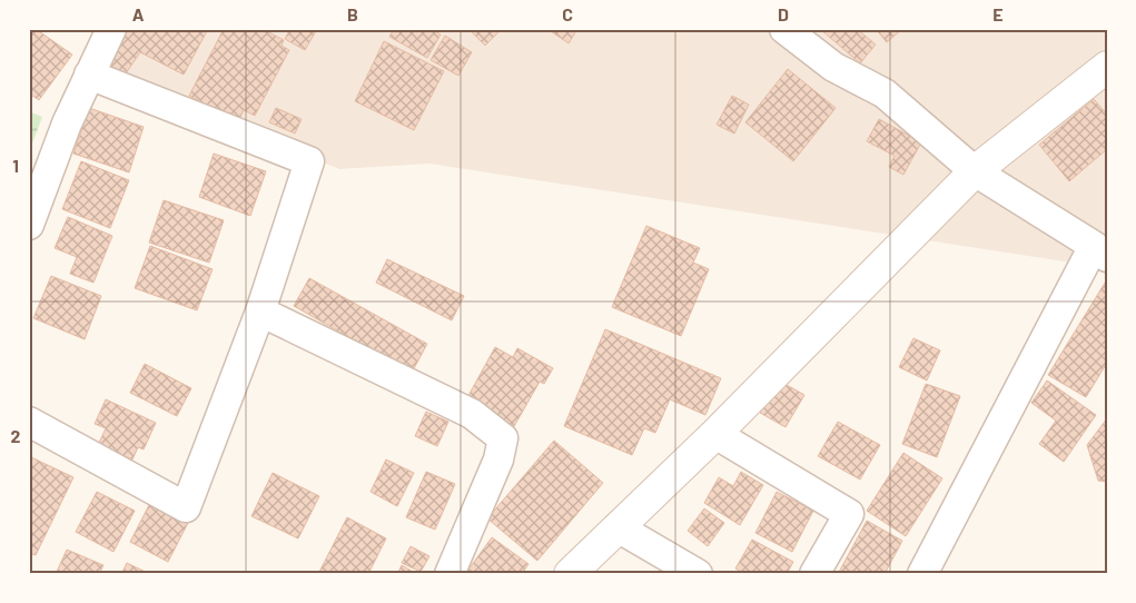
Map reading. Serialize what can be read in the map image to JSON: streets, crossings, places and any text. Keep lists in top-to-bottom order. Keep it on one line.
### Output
{"grid":{"columns":["A","B","C","D","E"],"rows":["1","2"]}}
